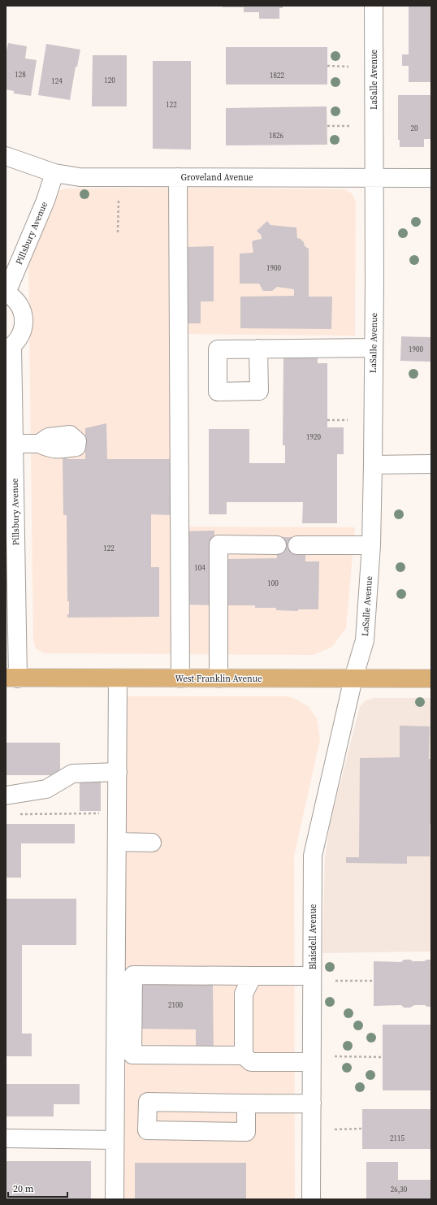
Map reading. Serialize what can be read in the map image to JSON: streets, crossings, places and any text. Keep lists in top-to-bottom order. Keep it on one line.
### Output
{"streets":{"main road":["West Franklin Avenue"],"street":["LaSalle Avenue","Groveland Avenue","Pillsbury Avenue","Blaisdell Avenue"]},"crossings":[["LaSalle Avenue","Groveland Avenue"],["LaSalle Avenue","West Franklin Avenue"],["LaSalle Avenue","Blaisdell Avenue"],["Groveland Avenue","Pillsbury Avenue"],["Pillsbury Avenue","West Franklin Avenue"],["West Franklin Avenue","Blaisdell Avenue"]],"house_numbers":["128","1822","120","124","122","20","1826","1900","1900","1920","122","104","100","2100","2115","26,30"],"scale_bar":"20 m"}
